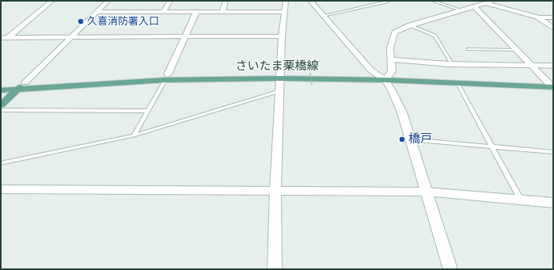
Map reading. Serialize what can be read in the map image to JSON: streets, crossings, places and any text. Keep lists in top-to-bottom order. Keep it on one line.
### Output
{"streets":{"main road":["さいたま栗橋線"]},"places":["久喜消防署入口","橋戸"]}
